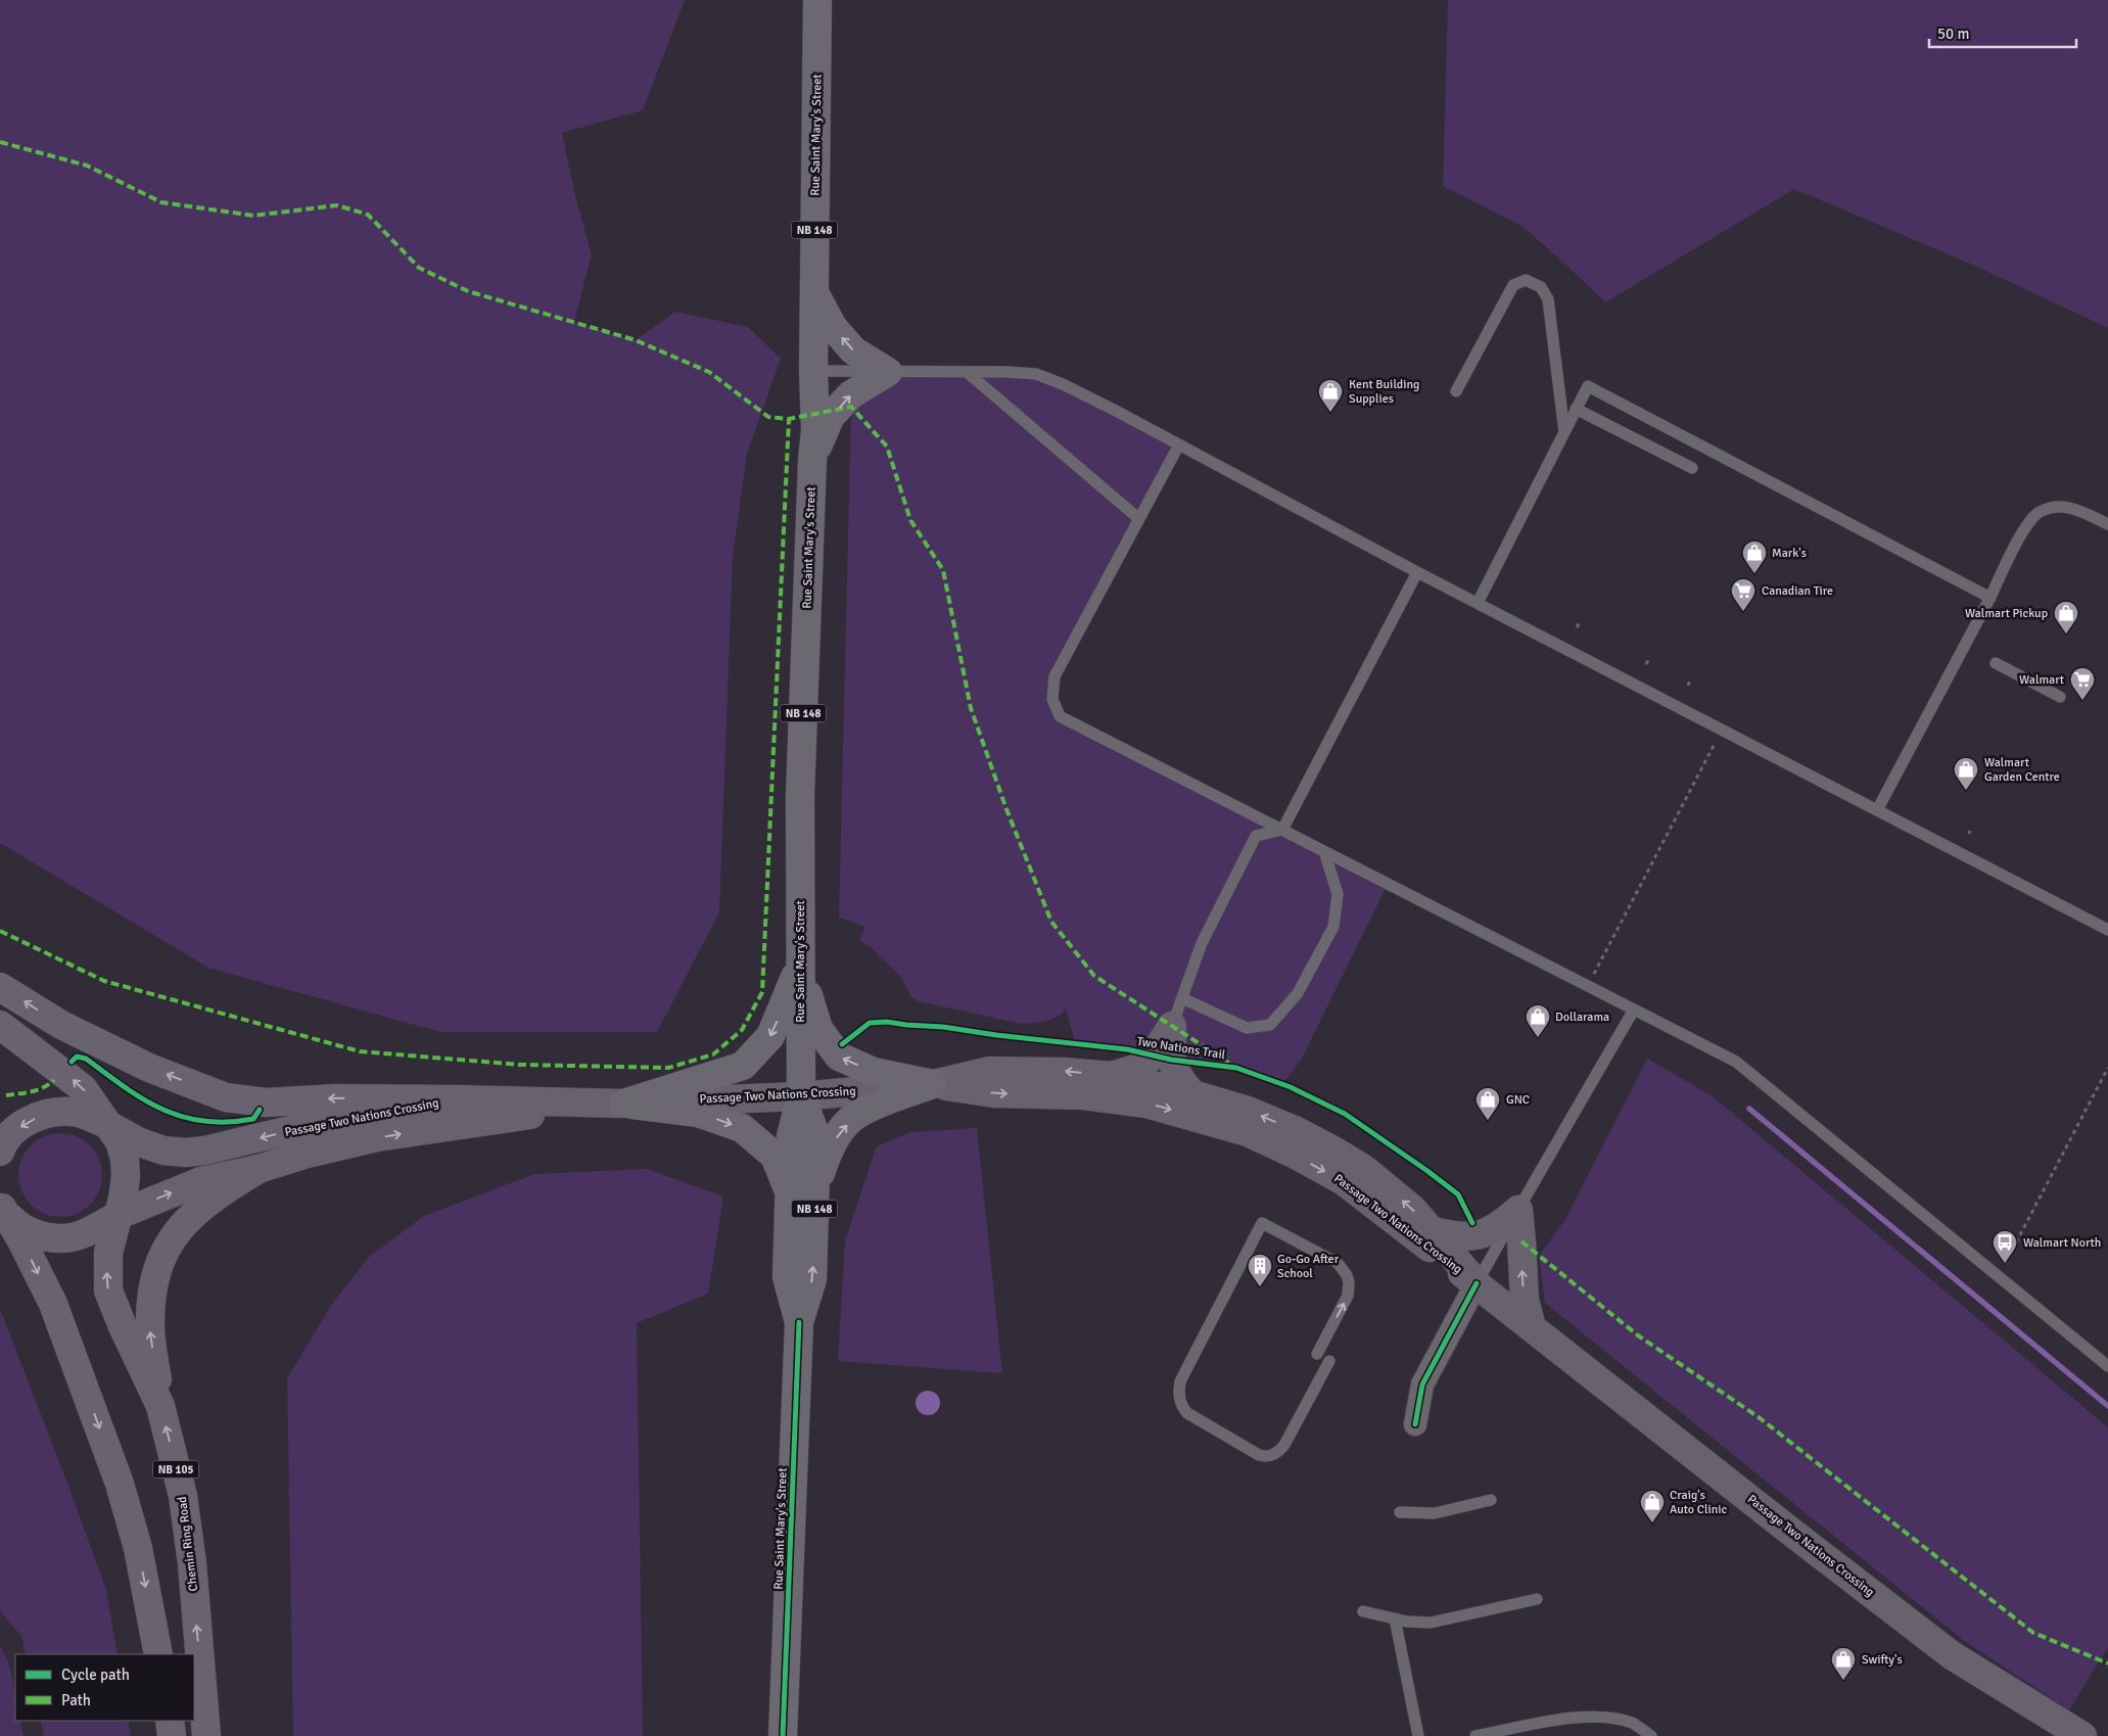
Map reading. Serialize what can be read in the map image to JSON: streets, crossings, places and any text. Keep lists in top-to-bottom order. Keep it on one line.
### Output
{"streets":{"highway":["NB 105","Chemin Ring Road"],"main road":["Rue Saint Mary's Street","NB 148","Passage Two Nations Crossing"],"cycle path":["Two Nations Trail"]},"crossings":[["Rue Saint Mary's Street","Passage Two Nations Crossing"],["Passage Two Nations Crossing","Chemin Ring Road"]],"places":{"shop":["Kent Building Supplies","Mark's","Walmart Pickup","Walmart Garden Centre","Dollarama","GNC","Craig's Auto Clinic","Swifty's"],"supermarket":["Canadian Tire","Walmart"],"bus stop":["Walmart North"],"building":["Go-Go After School"]},"legend":["Cycle path","Path"],"scale_bar":"50 m"}
